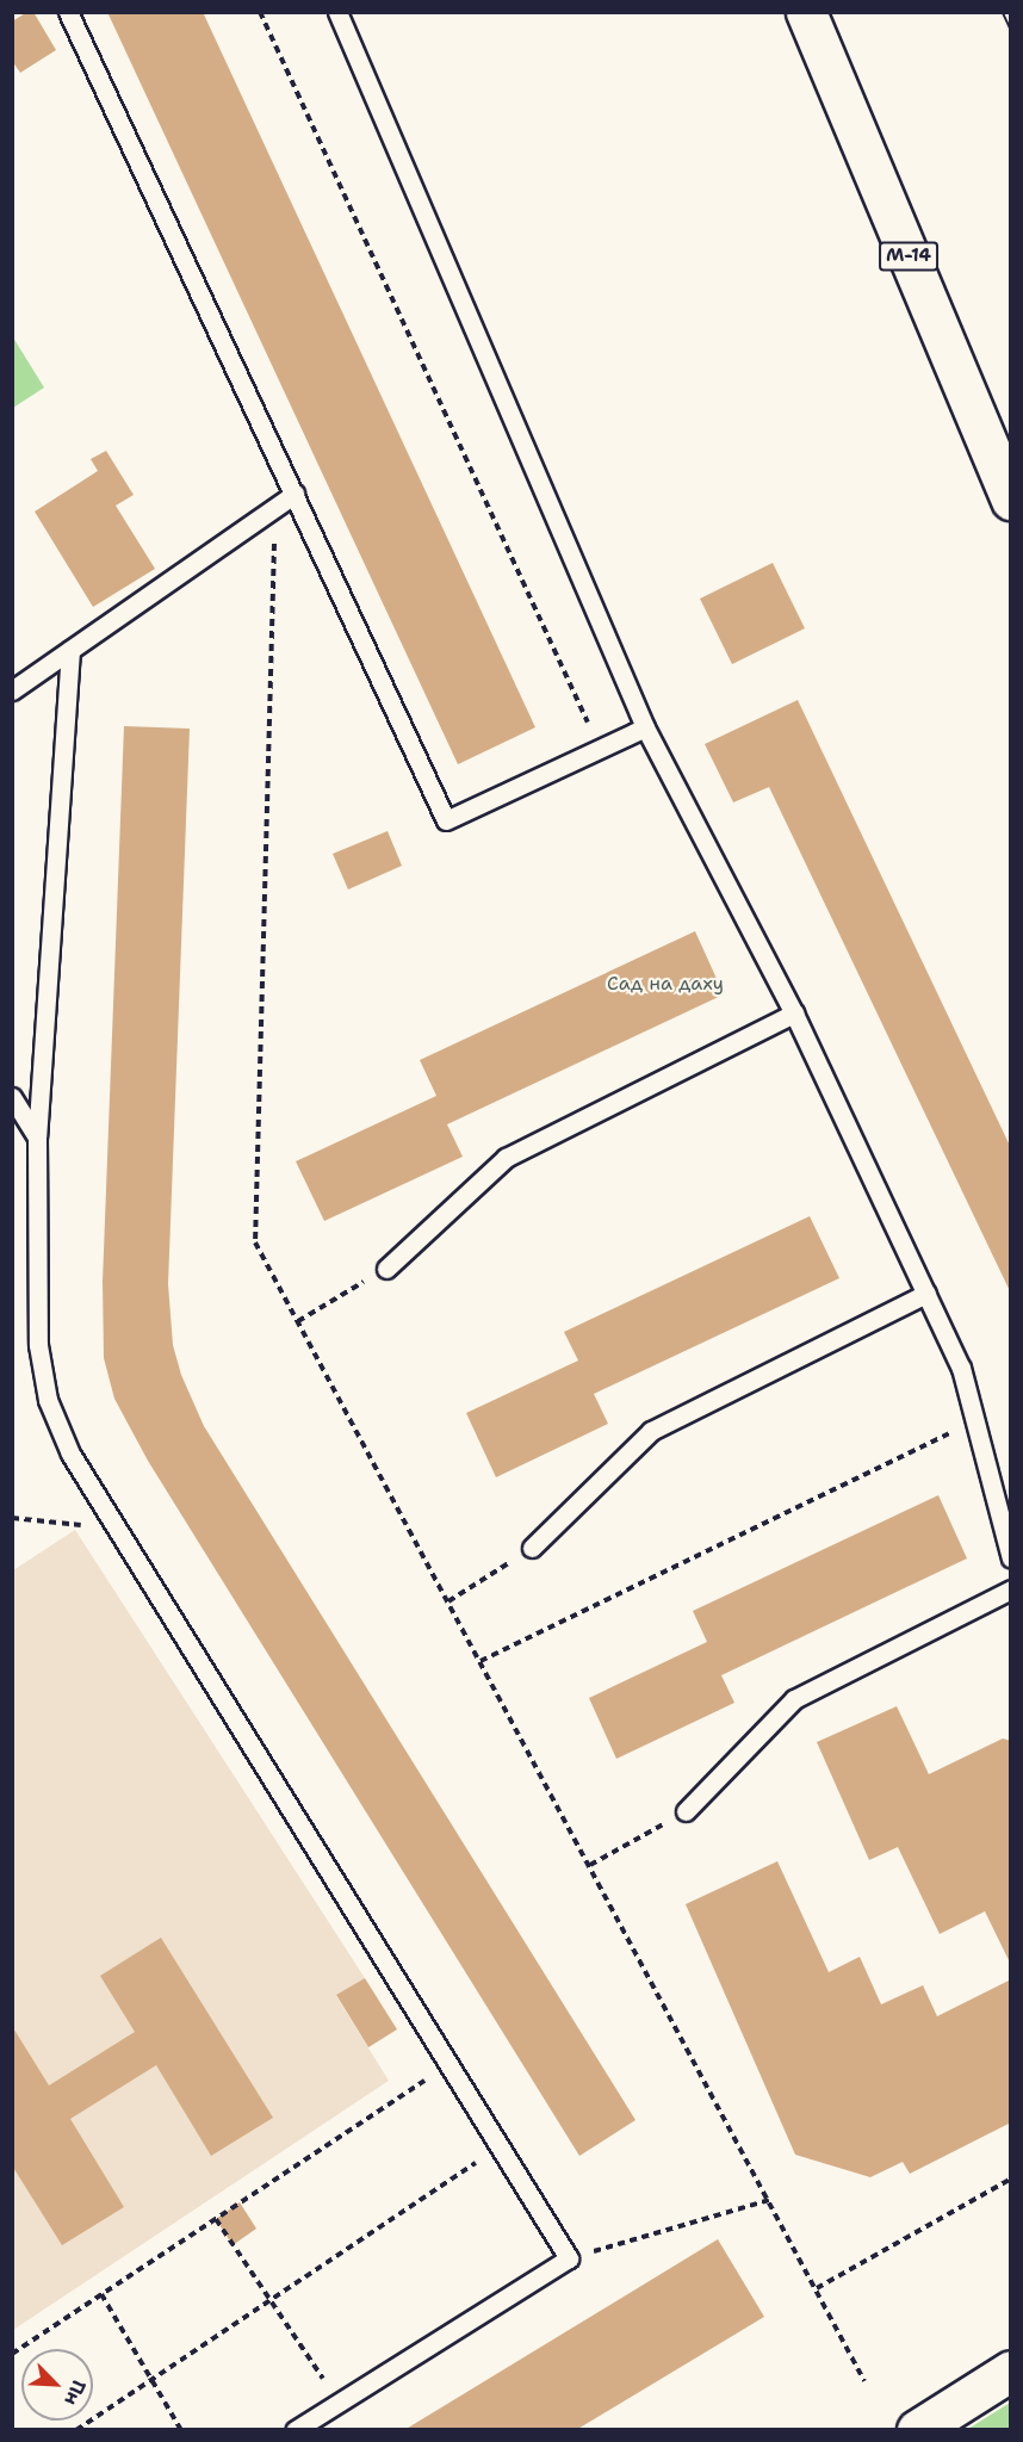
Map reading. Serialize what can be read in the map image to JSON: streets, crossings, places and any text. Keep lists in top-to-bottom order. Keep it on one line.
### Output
{"streets":{"main road":["М-14"]},"parks":["Сад на даху"],"north":"bottom right"}
